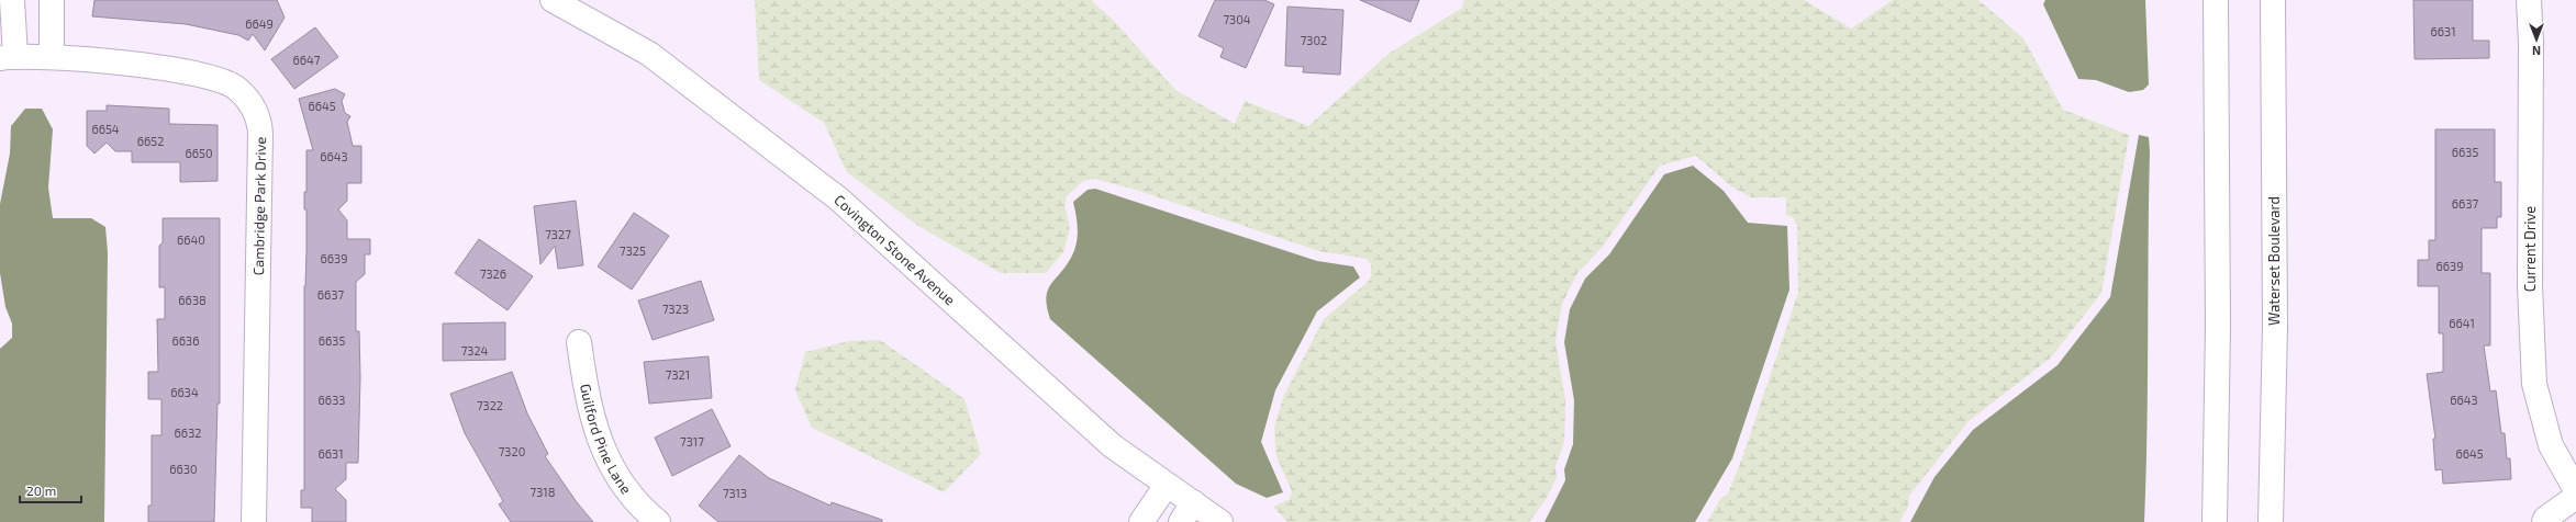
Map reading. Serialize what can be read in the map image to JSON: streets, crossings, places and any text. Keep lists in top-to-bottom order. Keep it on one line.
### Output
{"streets":{"street":["Cambridge Park Drive","Current Drive","Covington Stone Avenue","Waterset Boulevard","Guilford Pine Lane"]},"house_numbers":["7304","6649","6631","7302","6647","6645","6654","6652","6635","6650","6643","6637","7327","6640","7325","6639","6639","7326","6637","6638","7323","6641","6636","6635","7324","7321","6634","6633","6643","7322","6632","7317","7320","6631","6645","6630","7318","7313"],"scale_bar":"20 m","north":"bottom"}
